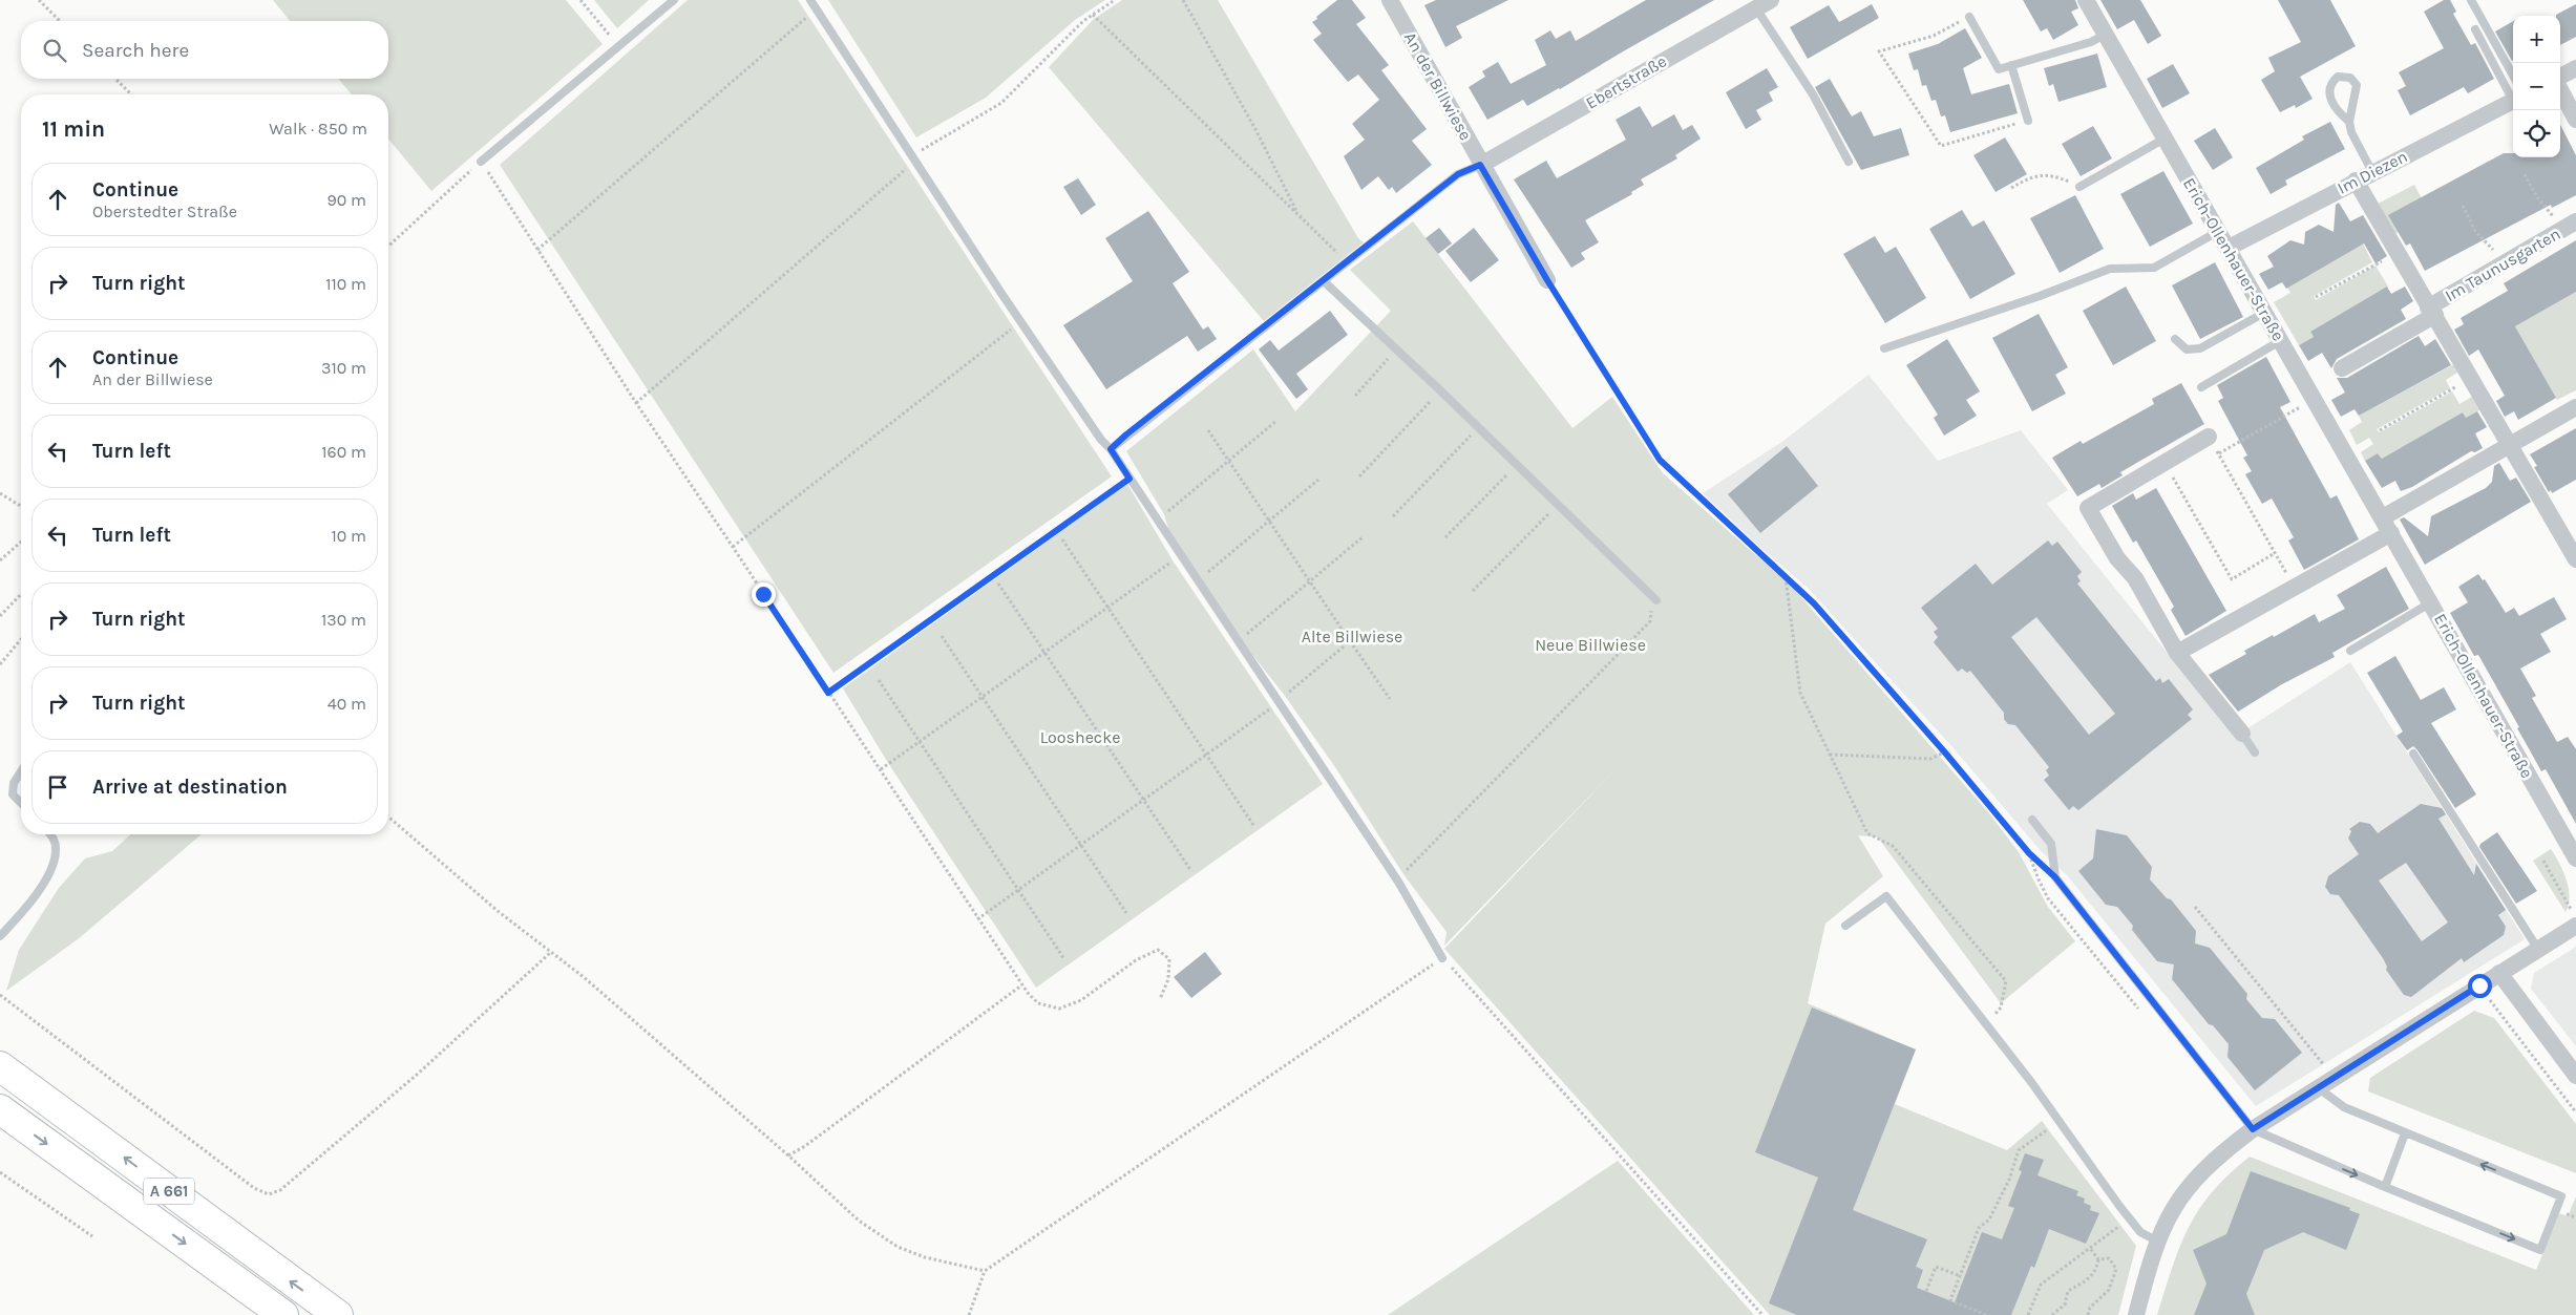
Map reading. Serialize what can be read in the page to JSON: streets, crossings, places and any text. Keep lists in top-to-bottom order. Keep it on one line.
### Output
{"streets":{"highway":["A 661"],"street":["Ebertstraße","An der Billwiese","Im Diezen","Erich-Ollenhauer-Straße","Im Taunusgarten"]},"crossings":[["Ebertstraße","An der Billwiese"],["Im Diezen","Erich-Ollenhauer-Straße"],["Im Diezen","Im Taunusgarten"]],"parks":["Alte Billwiese","Neue Billwiese","Looshecke"],"page":{"map_buttons":["+","−"],"search":"Search here","heading":["11 min","Walk · 850 m"],"list":[["Continue","Oberstedter Straße","90 m"],["Turn right","110 m"],["Continue","An der Billwiese","310 m"],["Turn left","160 m"],["Turn left","10 m"],["Turn right","130 m"],["Turn right","40 m"],"Arrive at destination"]}}
